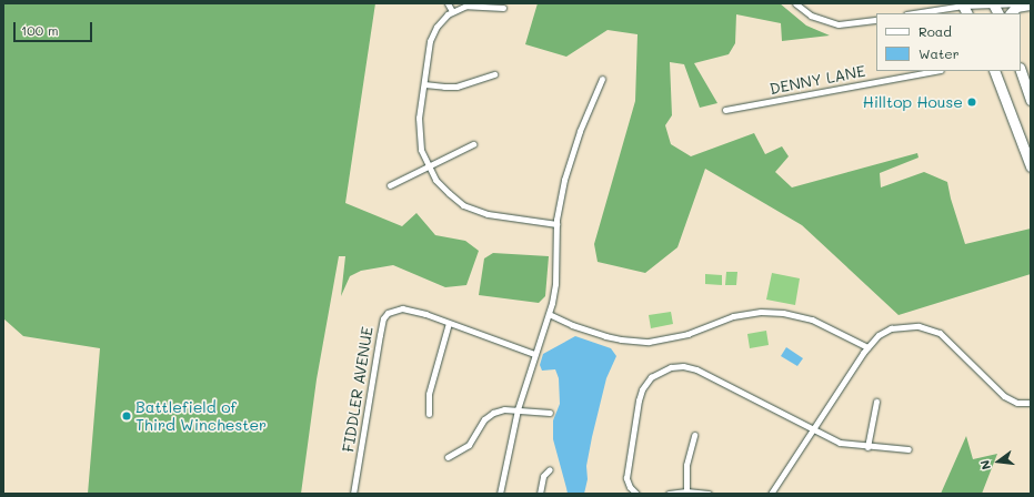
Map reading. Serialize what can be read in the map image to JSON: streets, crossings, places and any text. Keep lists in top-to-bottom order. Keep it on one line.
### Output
{"streets":{"street":["DENNY LANE","FIDDLER AVENUE"]},"places":["Hilltop House","Battlefield of Third Winchester"],"legend":["Road","Water"],"scale_bar":"100 m","north":"left"}
